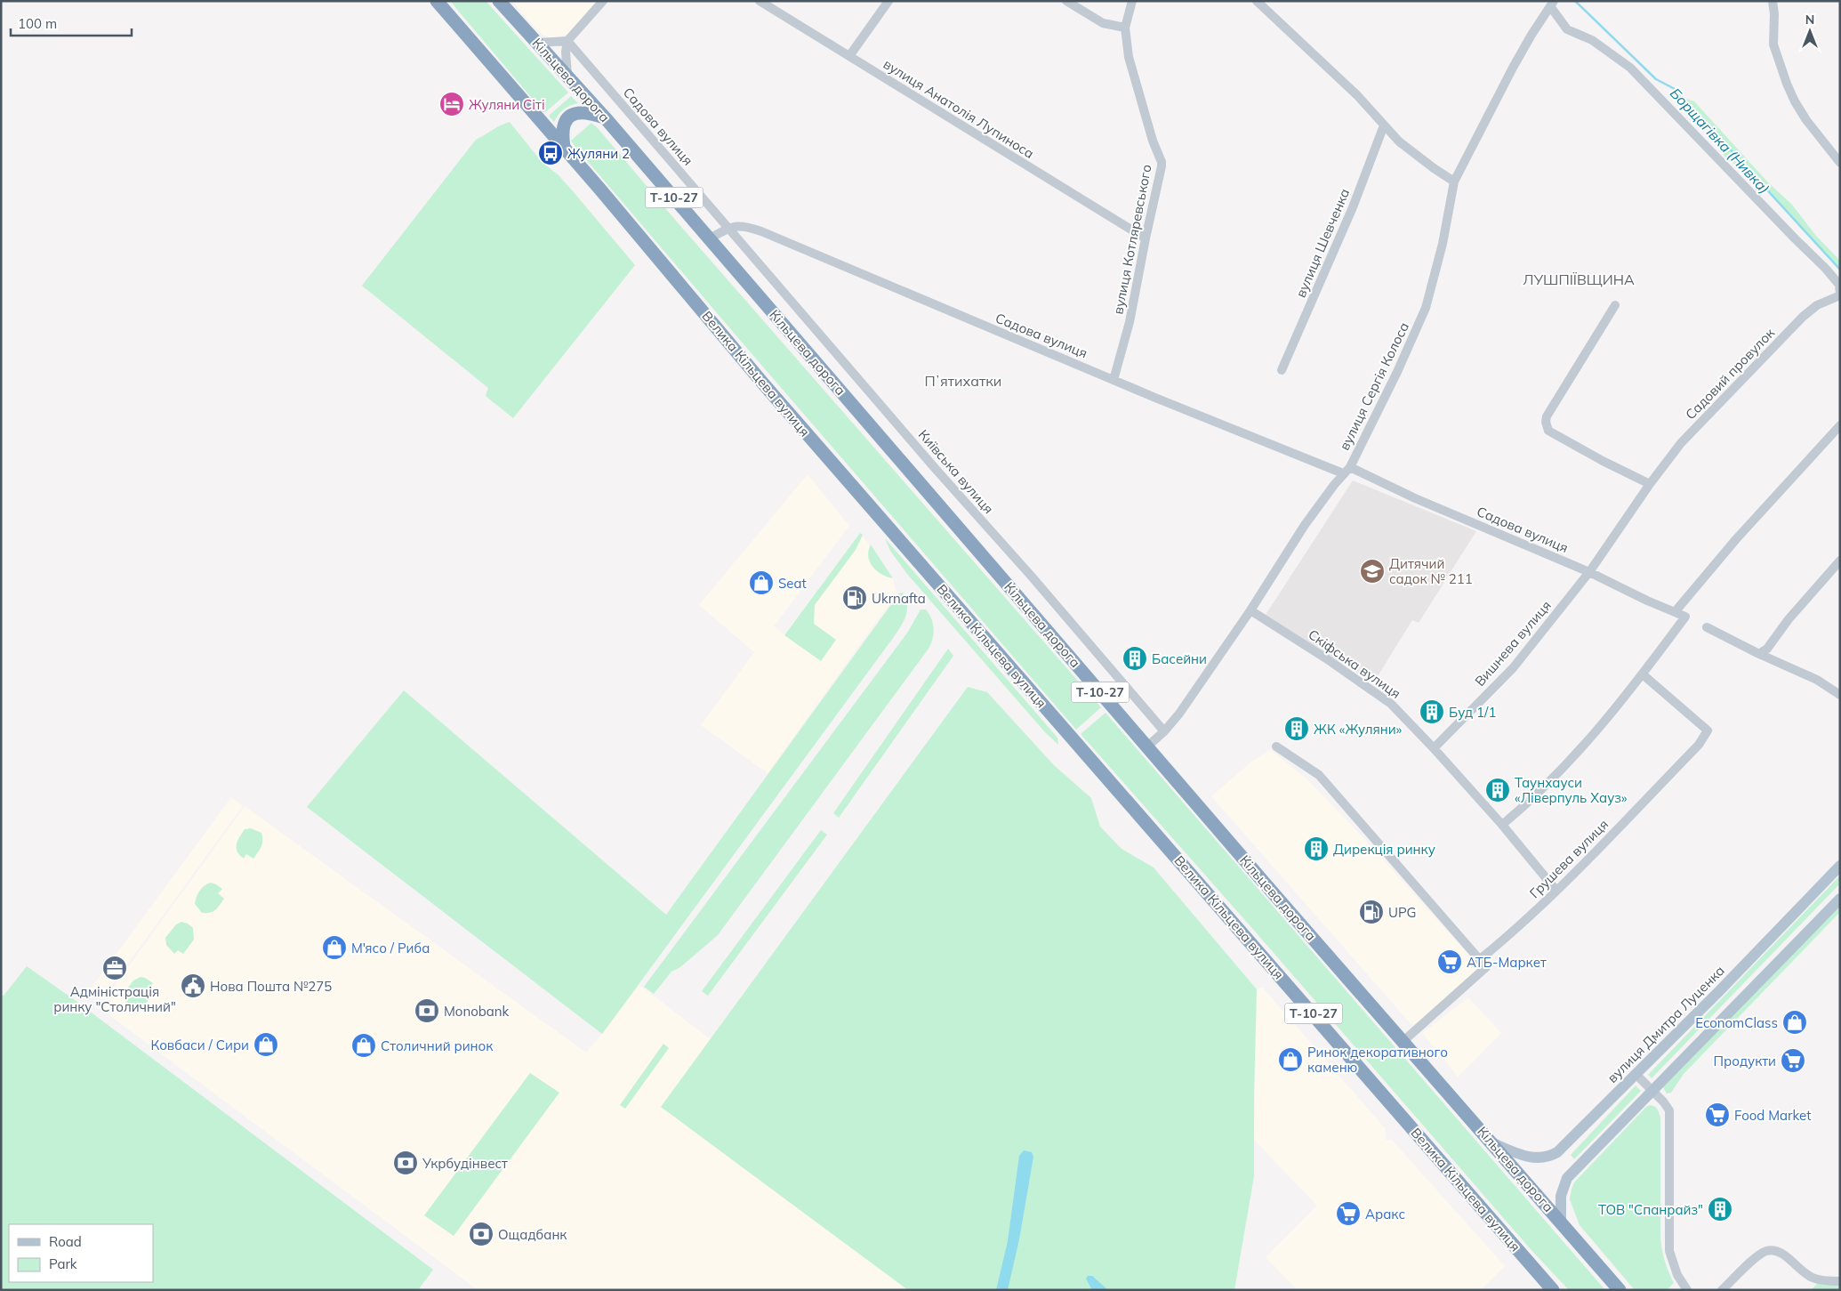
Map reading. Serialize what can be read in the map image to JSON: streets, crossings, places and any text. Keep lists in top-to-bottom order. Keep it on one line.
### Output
{"streets":{"highway":["Кільцева дорога","Т-10-27","Велика Кільцева вулиця"],"main road":["вулиця Дмитра Луценка"],"street":["вулиця Анатолія Лупиноса","Садова вулиця","вулиця Котляревського","вулиця Шевченка","Садовий провулок","вулиця Сергія Колоса","Київська вулиця","Вишнева вулиця","Скіфська вулиця","Грушева вулиця"]},"crossings":[["Кільцева дорога","вулиця Сергія Колоса"],["Кільцева дорога","вулиця Дмитра Луценка"],["вулиця Анатолія Лупиноса","вулиця Котляревського"],["Садова вулиця","вулиця Котляревського"],["Садова вулиця","Садовий провулок"],["Садова вулиця","вулиця Сергія Колоса"],["Садова вулиця","Київська вулиця"],["Садова вулиця","Вишнева вулиця"],["Садова вулиця","Грушева вулиця"],["Садовий провулок","Вишнева вулиця"],["вулиця Сергія Колоса","Київська вулиця"],["вулиця Сергія Колоса","Скіфська вулиця"],["Вишнева вулиця","Скіфська вулиця"],["Скіфська вулиця","Грушева вулиця"]],"districts":["ЛУШПІЇВЩИНА","Пʼятихатки"],"water":["Борщагівка (Нивка)"],"places":{"hotel":["Жуляни Сіті"],"bus stop":["Жуляни 2"],"school or university":["Дитячий садок № 211"],"shop":["Seat","М'ясо / Риба","EconomClass","Ковбаси / Сири","Столичний ринок","Ринок декоративного каменю"],"fuel station":["Ukrnafta","UPG"],"building":["Басейни","Буд 1/1","ЖК «Жуляни»","Таунхауси «Ліверпуль Хауз»","Дирекція ринку","ТОВ \"Спанрайз\""],"supermarket":["АТБ-Маркет","Продукти","Food Market","Аракс"],"office":["Адміністрація ринку \"Столичний\""],"public building":["Нова Пошта №275"],"bank":["Monobank","Укрбудінвест","Ощадбанк"]},"legend":["Road","Park"],"scale_bar":"100 m","north":"top"}
